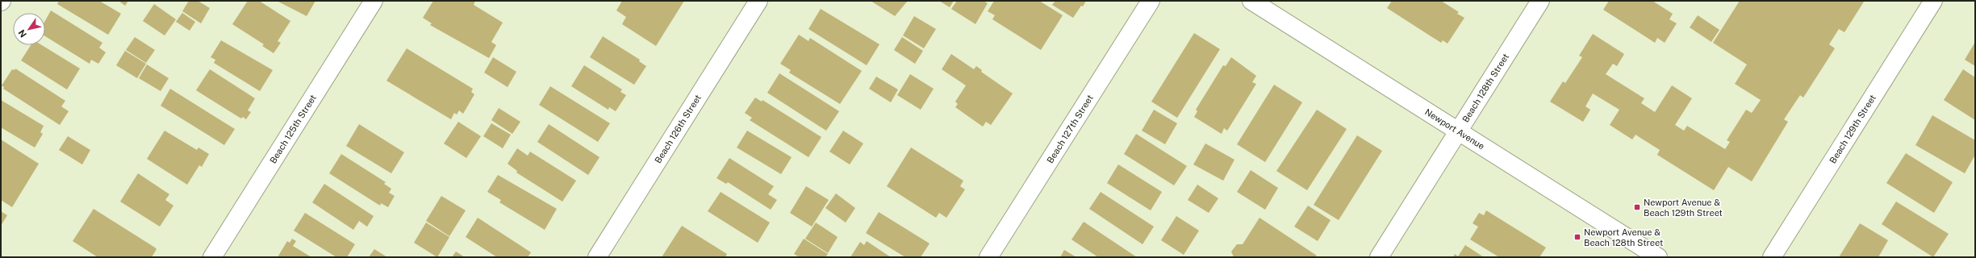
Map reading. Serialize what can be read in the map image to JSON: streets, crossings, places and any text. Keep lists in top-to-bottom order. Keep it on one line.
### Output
{"streets":{"street":["Beach 128th Street","Beach 125th Street","Beach 126th Street","Beach 127th Street","Newport Avenue","Beach 129th Street"]},"crossings":[["Beach 128th Street","Newport Avenue"]],"places":{"transit":["Newport Avenue & Beach 129th Street","Newport Avenue & Beach 128th Street"]},"north":"bottom left"}
